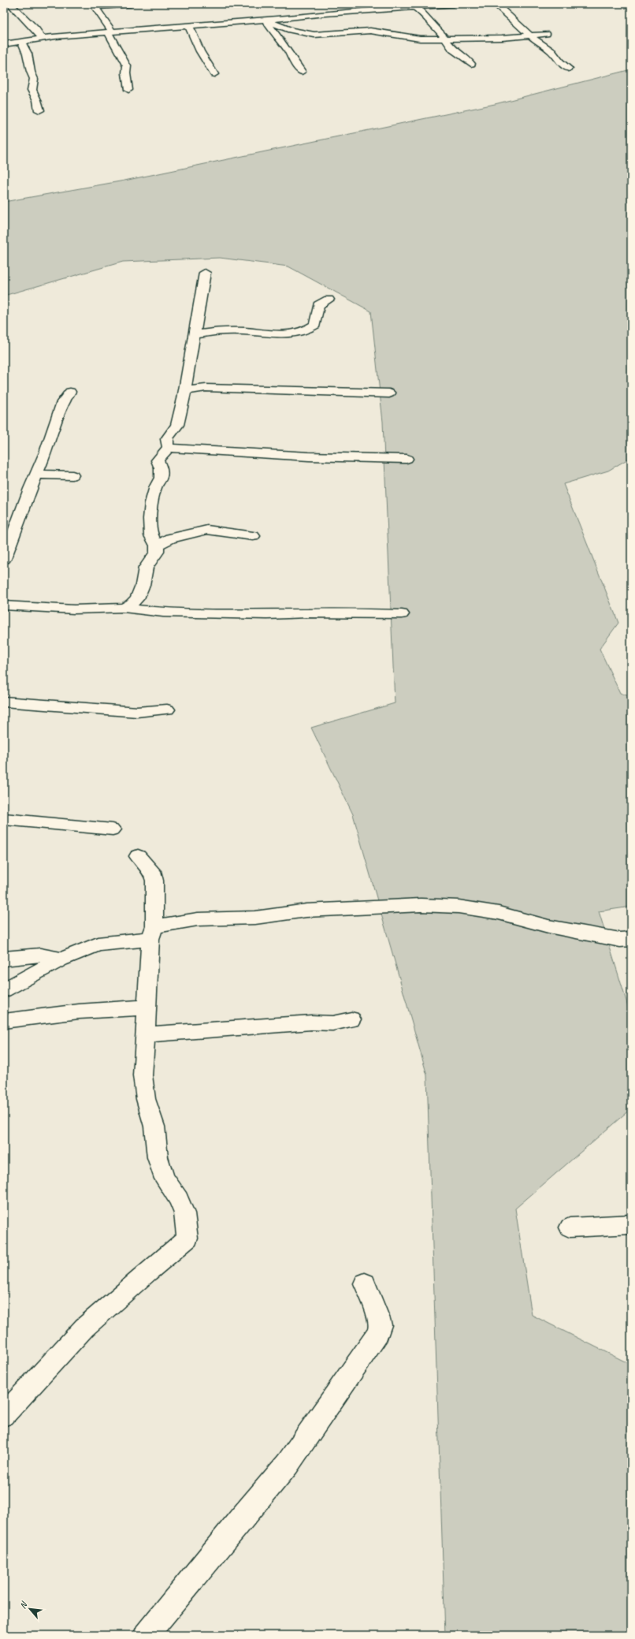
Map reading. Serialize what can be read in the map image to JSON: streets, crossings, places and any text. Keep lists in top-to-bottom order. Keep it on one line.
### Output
{"north":"top left"}
